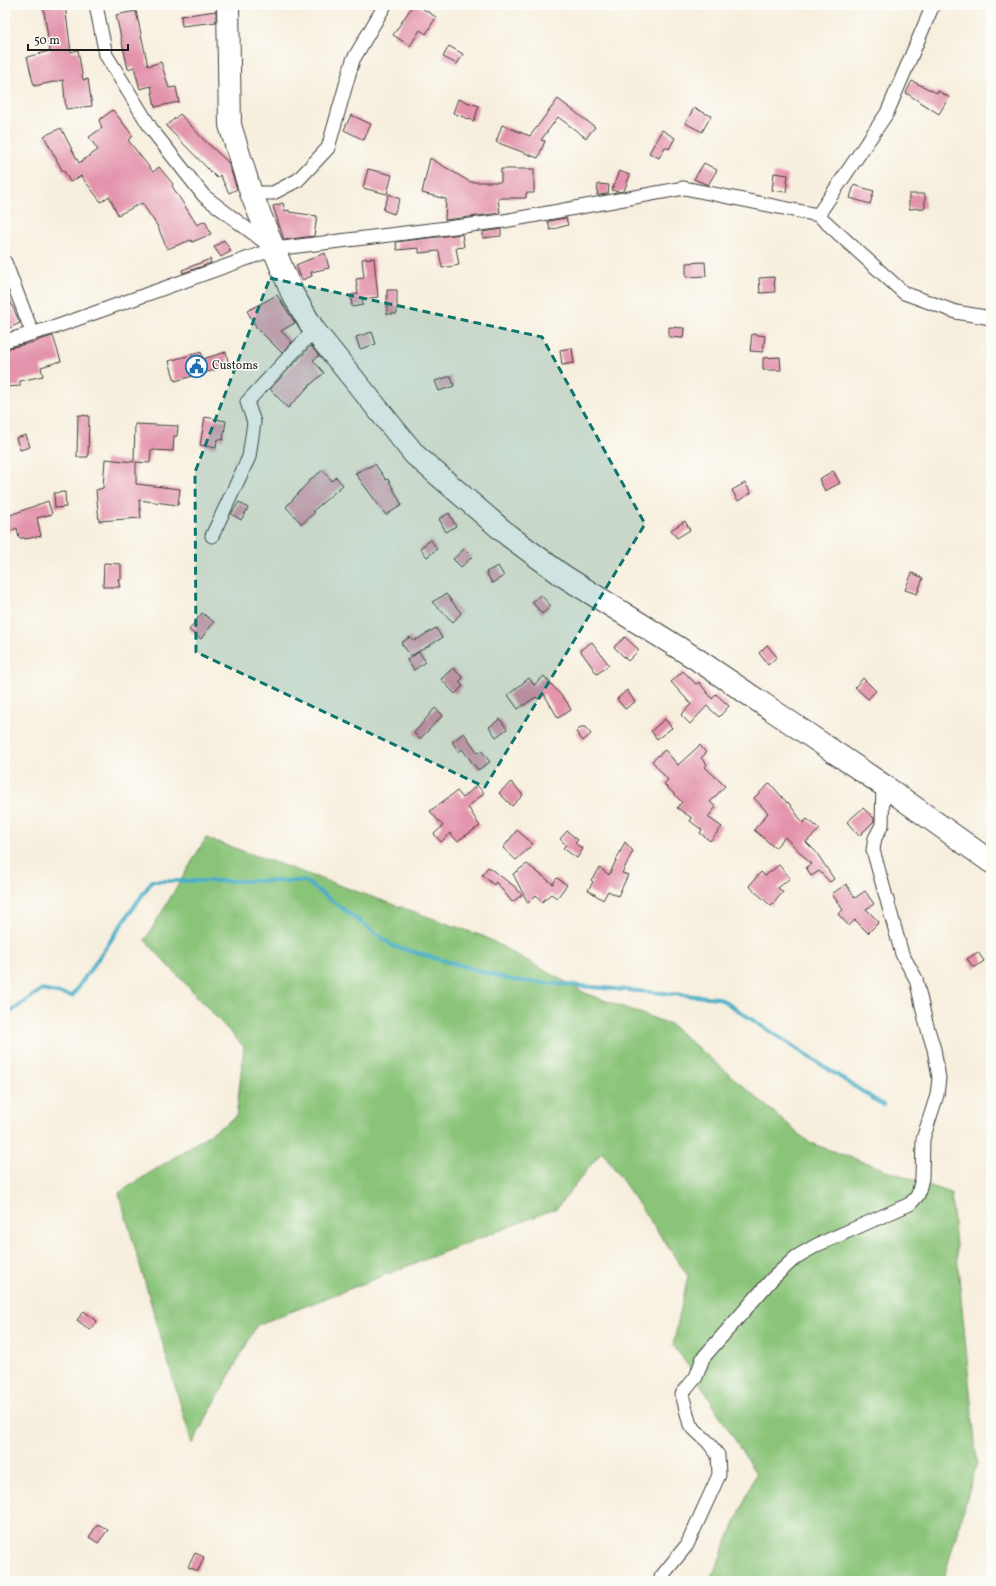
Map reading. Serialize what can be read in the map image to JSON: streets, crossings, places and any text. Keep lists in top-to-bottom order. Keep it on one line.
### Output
{"places":{"public building":["Customs"]},"scale_bar":"50 m"}
